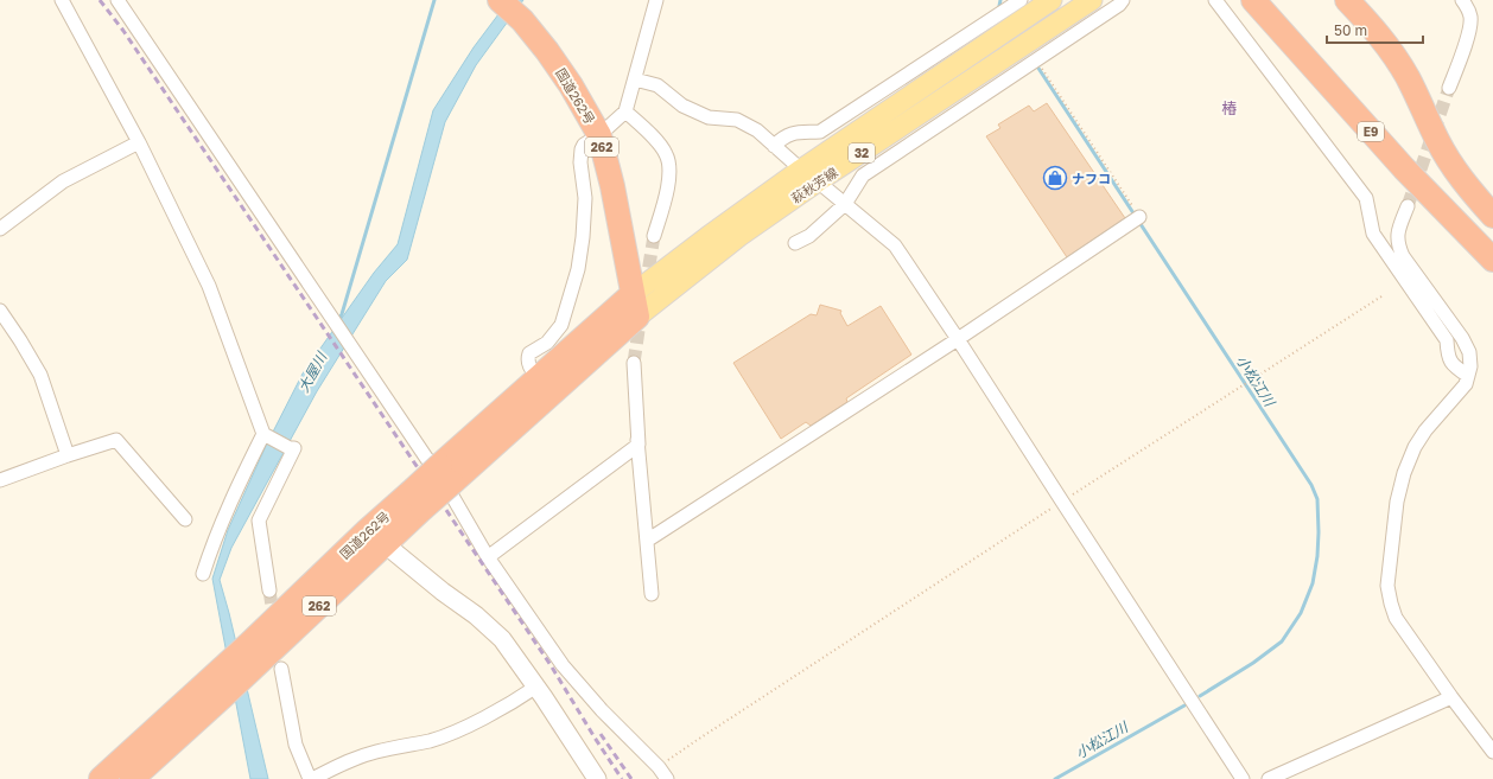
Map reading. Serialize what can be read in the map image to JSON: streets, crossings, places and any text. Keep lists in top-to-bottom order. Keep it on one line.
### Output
{"streets":{"highway":["国道262号","E9","262"],"main road":["32","萩秋芳線"]},"crossings":[["国道262号","萩秋芳線"]],"districts":["椿"],"water":["大屋川","小松江川"],"places":{"shop":["ナフコ"]},"scale_bar":"50 m"}
